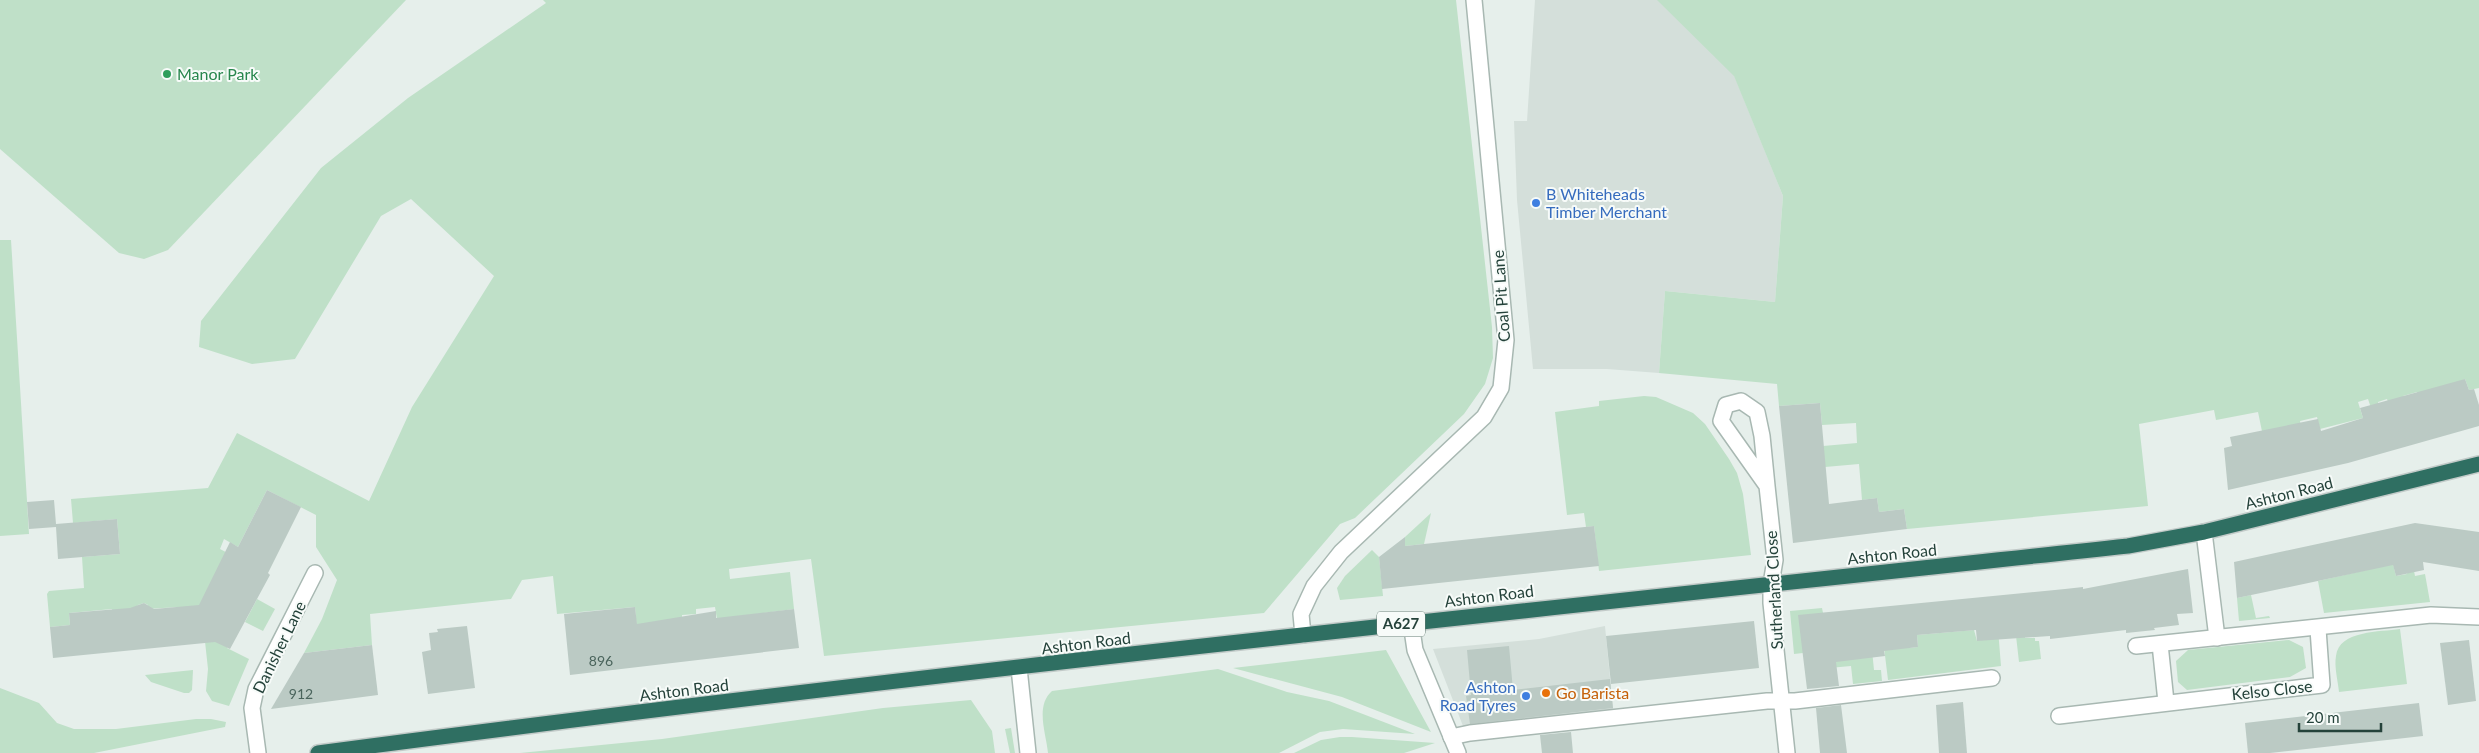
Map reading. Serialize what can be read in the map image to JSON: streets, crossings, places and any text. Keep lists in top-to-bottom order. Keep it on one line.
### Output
{"streets":{"highway":["Ashton Road","A627"],"street":["Coal Pit Lane","Sutherland Close","Danisher Lane","Kelso Close"]},"crossings":[["Coal Pit Lane","Ashton Road"],["Ashton Road","Sutherland Close"]],"places":["Manor Park","B Whiteheads Timber Merchant","Go Barista","Ashton Road Tyres"],"house_numbers":["896","912"],"scale_bar":"20 m"}
